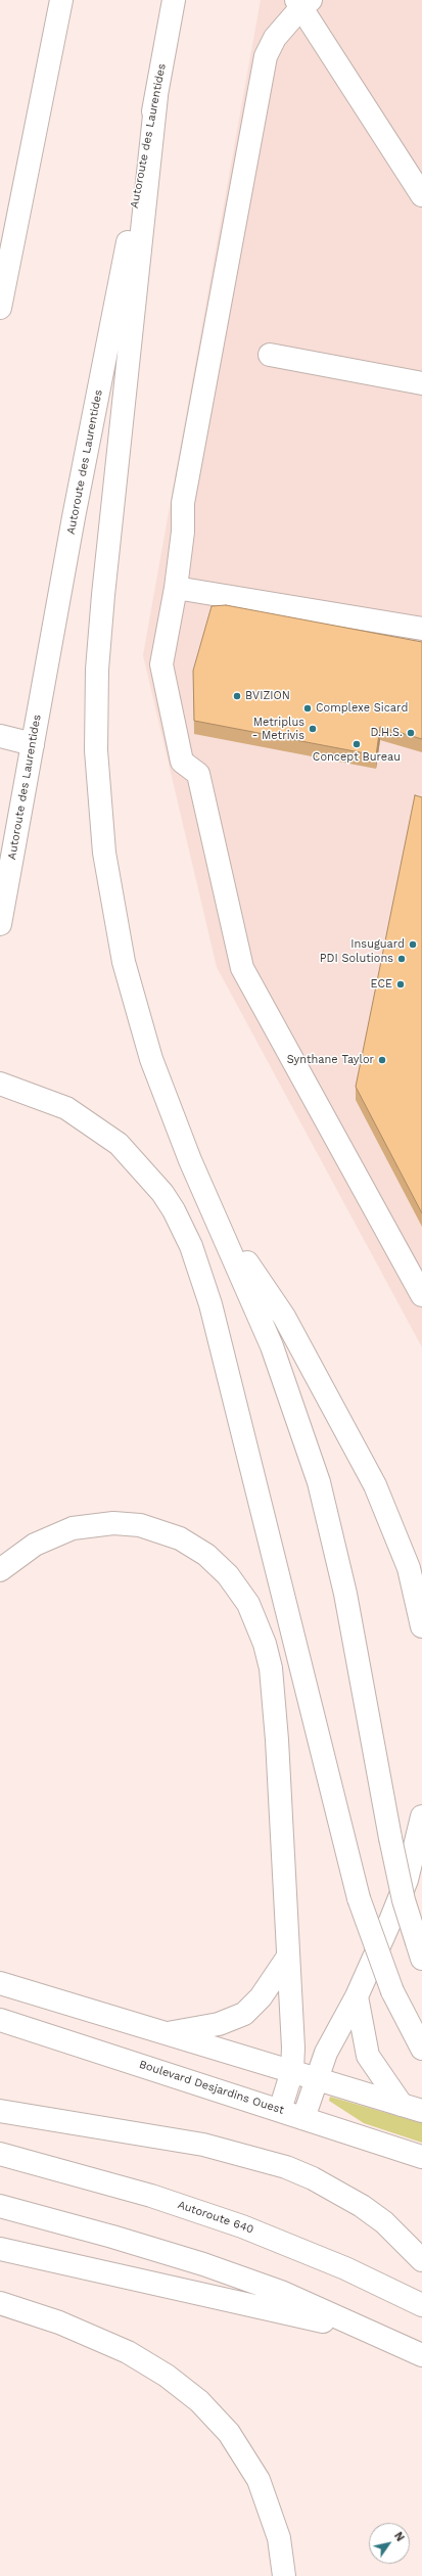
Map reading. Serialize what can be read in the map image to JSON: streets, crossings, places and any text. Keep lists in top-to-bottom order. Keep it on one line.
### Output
{"streets":{"main road":["Autoroute des Laurentides","Boulevard Desjardins Ouest","Autoroute 640"]},"places":["BVIZION","Complexe Sicard","Metriplus - Metrivis","D.H.S.","Concept Bureau","Insuguard","PDI Solutions","ECE","Synthane Taylor"],"north":"top right"}
